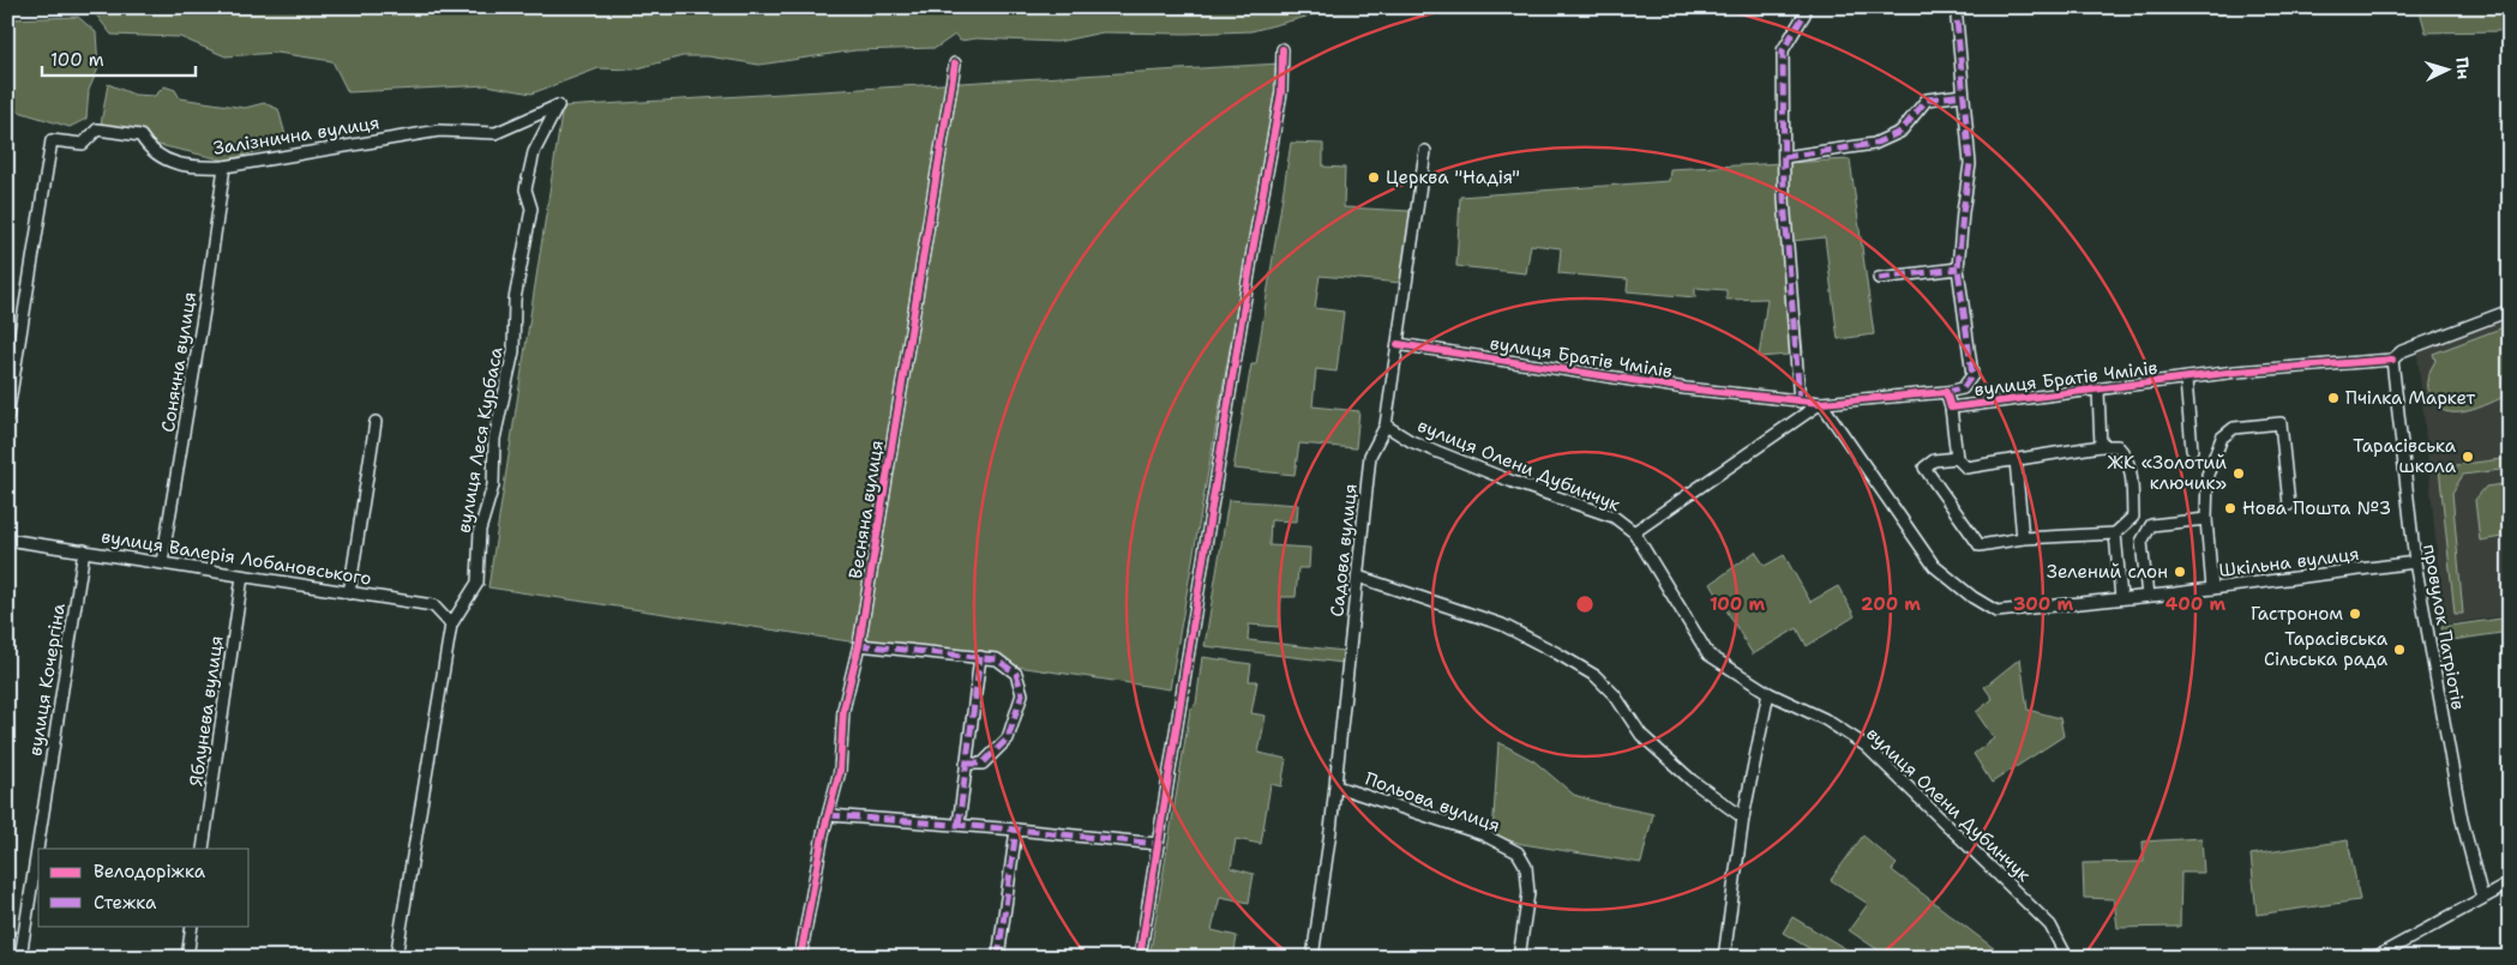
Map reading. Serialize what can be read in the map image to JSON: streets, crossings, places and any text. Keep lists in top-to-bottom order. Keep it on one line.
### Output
{"streets":{"street":["Залізнична вулиця","вулиця Братів Чмілів","Сонячна вулиця","вулиця Леся Курбаса","вулиця Олени Дубинчук","Весняна вулиця","Садова вулиця","вулиця Валерія Лобановського","Шкільна вулиця","провулок Патріотів","вулиця Кочергіна","Яблунева вулиця","Польова вулиця"]},"crossings":[["Залізнична вулиця","Сонячна вулиця"],["Залізнична вулиця","вулиця Леся Курбаса"],["вулиця Братів Чмілів","Садова вулиця"],["вулиця Братів Чмілів","Шкільна вулиця"],["вулиця Братів Чмілів","провулок Патріотів"],["Сонячна вулиця","вулиця Валерія Лобановського"],["вулиця Леся Курбаса","вулиця Валерія Лобановського"],["вулиця Олени Дубинчук","Садова вулиця"],["Садова вулиця","Польова вулиця"],["вулиця Валерія Лобановського","вулиця Кочергіна"],["вулиця Валерія Лобановського","Яблунева вулиця"],["Шкільна вулиця","провулок Патріотів"]],"places":["Церква \"Надія\"","Пчілка Маркет","Тарасівська школа","ЖК «Золотий ключик»","Нова Пошта №3","Зелений слон","Гастроном","Тарасівська Сільська рада"],"legend":["Велодоріжка","Стежка"],"scale_bar":"100 m","north":"right","rings":["100 m","200 m","300 m","400 m"]}
